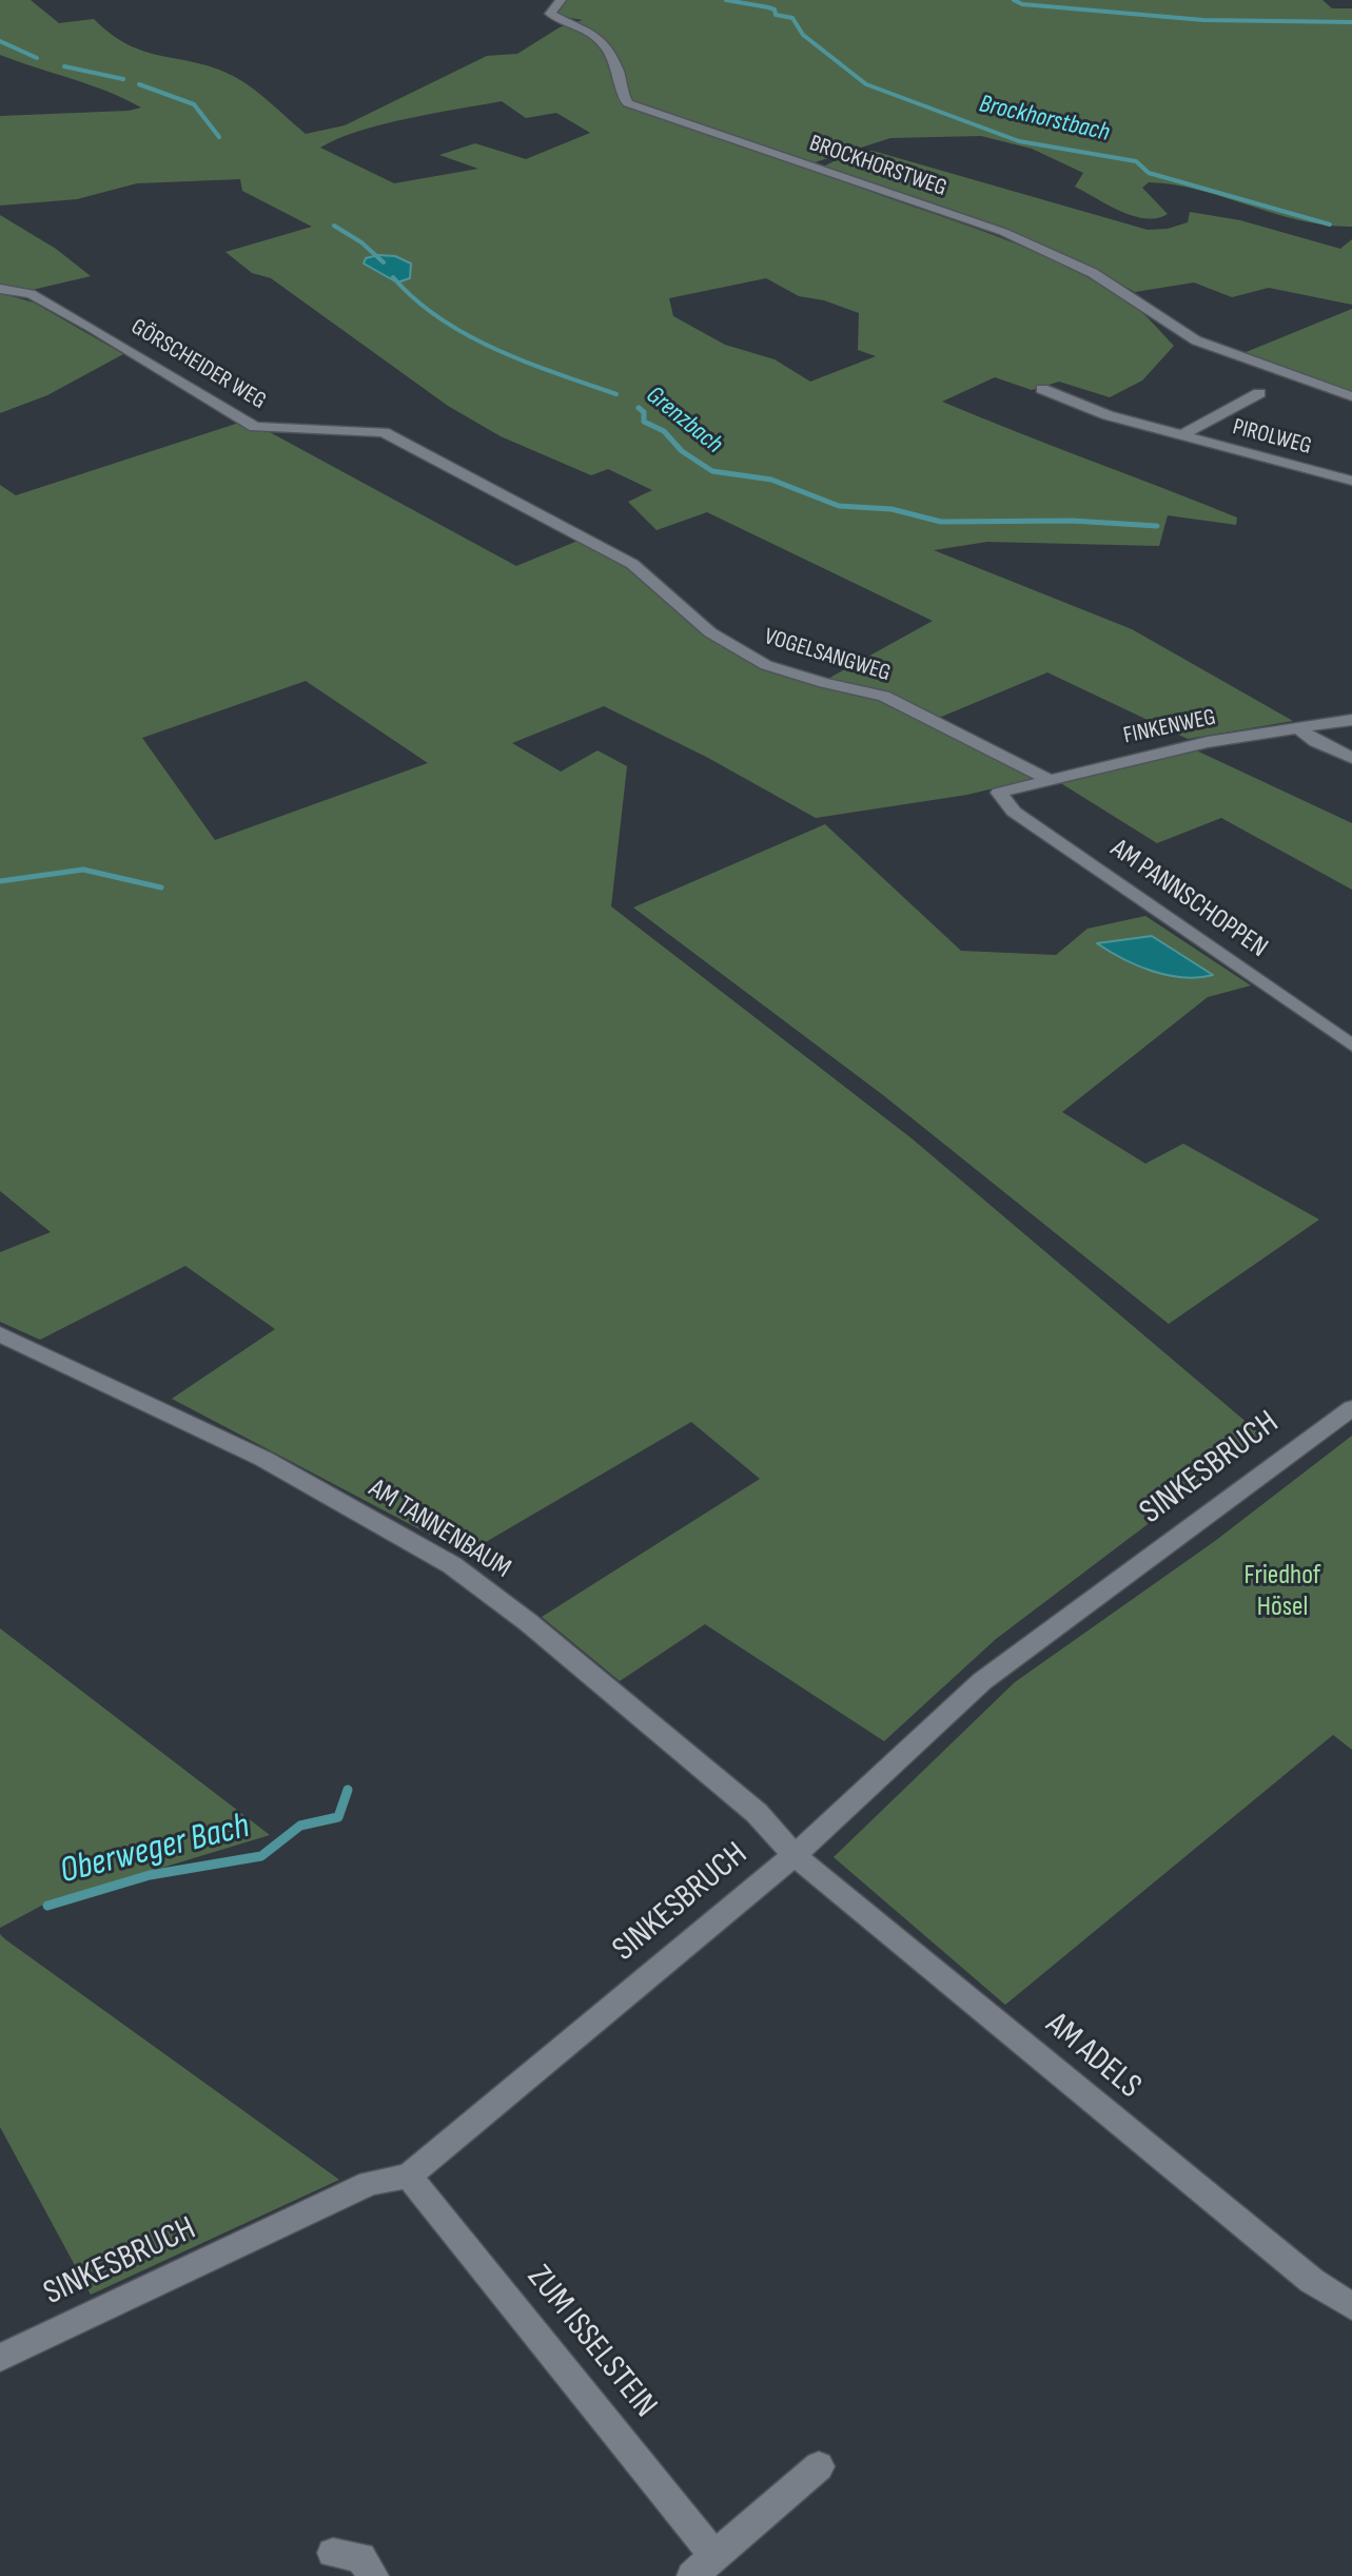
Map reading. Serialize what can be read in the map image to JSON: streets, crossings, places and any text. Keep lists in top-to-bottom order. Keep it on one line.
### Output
{"streets":{"street":["BROCKHORSTWEG","GÖRSCHEIDER WEG","PIROLWEG","VOGELSANGWEG","FINKENWEG","AM PANNSCHOPPEN","SINKESBRUCH","AM TANNENBAUM","AM ADELS","ZUM ISSELSTEIN"]},"crossings":[["GÖRSCHEIDER WEG","VOGELSANGWEG"],["VOGELSANGWEG","FINKENWEG"],["FINKENWEG","AM PANNSCHOPPEN"],["SINKESBRUCH","AM TANNENBAUM"],["SINKESBRUCH","AM ADELS"],["SINKESBRUCH","ZUM ISSELSTEIN"],["AM TANNENBAUM","AM ADELS"]],"water":["Brockhorstbach","Grenzbach","Oberweger Bach"],"parks":["Friedhof Hösel"]}
